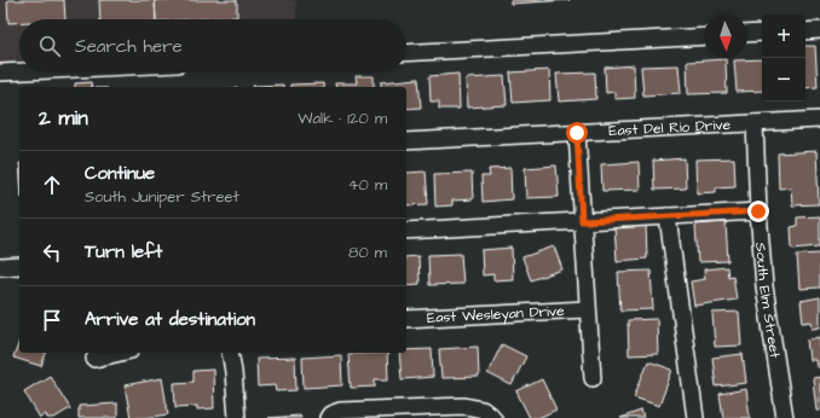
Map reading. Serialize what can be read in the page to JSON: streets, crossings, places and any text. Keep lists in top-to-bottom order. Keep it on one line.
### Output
{"streets":{"street":["East Del Rio Drive","South Elm Street","East Wesleyan Drive"]},"crossings":[["East Del Rio Drive","South Elm Street"]],"north":"bottom","page":{"map_buttons":["+","−"],"search":"Search here","heading":["2 min","Walk · 120 m"],"list":[["Continue","South Juniper Street","40 m"],["Turn left","80 m"],"Arrive at destination"]}}
